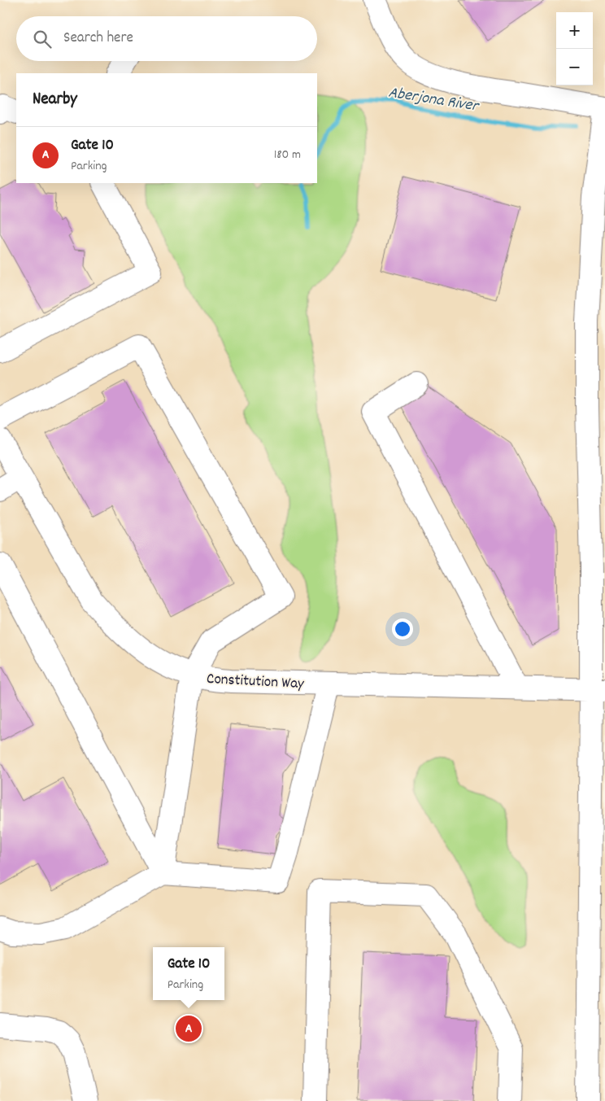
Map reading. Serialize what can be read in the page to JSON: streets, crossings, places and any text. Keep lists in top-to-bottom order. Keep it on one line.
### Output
{"streets":{"street":["Constitution Way"]},"water":["Aberjona River"],"page":{"map_buttons":["+","−"],"search":"Search here","heading":"Nearby","list":[{"mark":"A","name":"Gate 10","note":"Parking","value":"180 m"}],"popup":["Gate 10","Parking"],"pins":"A"}}
